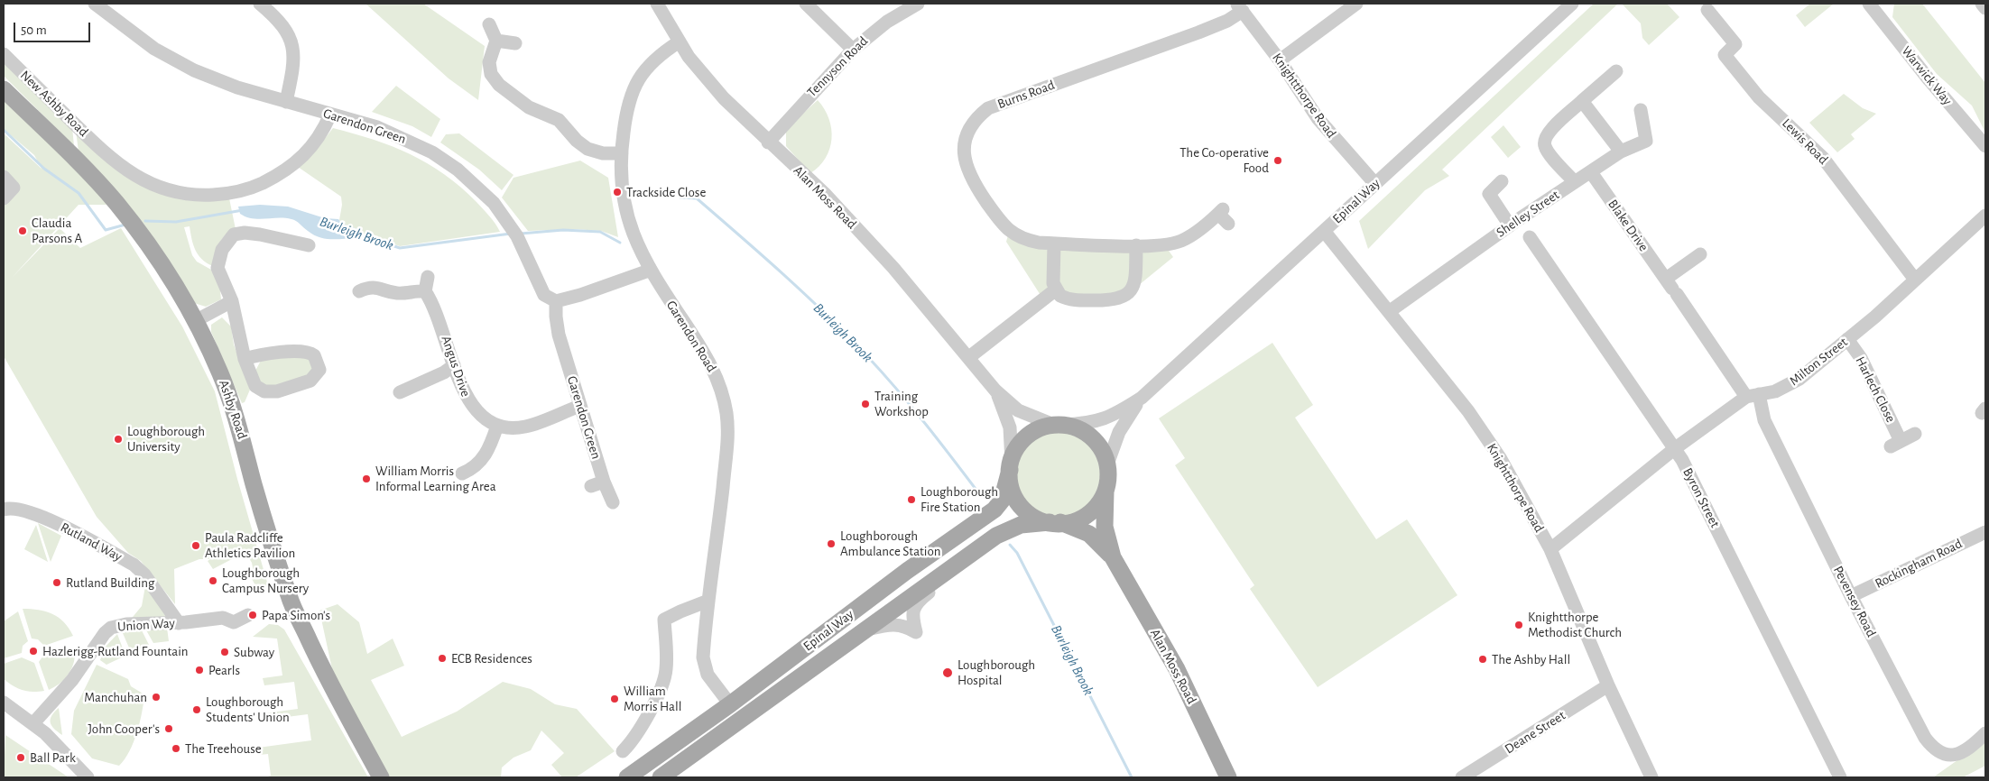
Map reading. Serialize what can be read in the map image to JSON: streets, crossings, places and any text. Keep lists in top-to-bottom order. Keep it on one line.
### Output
{"streets":{"main road":["Alan Moss Road","Epinal Way","Ashby Road"],"street":["Tennyson Road","Warwick Way","Burns Road","Knightthorpe Road","New Ashby Road","Garendon Green","Lewis Road","Shelley Street","Blake Drive","Garendon Road","Milton Street","Angus Drive","Harlech Close","Byron Street","Rutland Way","Rockingham Road","Pevensey Road","Union Way","Deane Street"]},"crossings":[["Tennyson Road","Alan Moss Road"],["Burns Road","Knightthorpe Road"],["Knightthorpe Road","Epinal Way"],["Knightthorpe Road","Shelley Street"],["Knightthorpe Road","Milton Street"],["Knightthorpe Road","Deane Street"],["New Ashby Road","Garendon Green"],["Garendon Green","Angus Drive"],["Lewis Road","Milton Street"],["Alan Moss Road","Epinal Way"],["Alan Moss Road","Garendon Road"],["Epinal Way","Garendon Road"],["Shelley Street","Blake Drive"],["Blake Drive","Milton Street"],["Blake Drive","Pevensey Road"],["Milton Street","Harlech Close"],["Milton Street","Byron Street"],["Milton Street","Pevensey Road"],["Rutland Way","Union Way"],["Rockingham Road","Pevensey Road"]],"water":["Burleigh Brook"],"places":["The Co-operative Food","Trackside Close","Claudia Parsons A","Training Workshop","Loughborough University","William Morris Informal Learning Area","Loughborough Fire Station","Loughborough Ambulance Station","Paula Radcliffe Athletics Pavilion","Loughborough Campus Nursery","Rutland Building","Papa Simon's","Knightthorpe Methodist Church","Hazlerigg-Rutland Fountain","Subway","ECB Residences","The Ashby Hall","Pearls","Loughborough Hospital","Manchuhan","William Morris Hall","Loughborough Students' Union","John Cooper's","The Treehouse","Ball Park"],"scale_bar":"50 m"}
